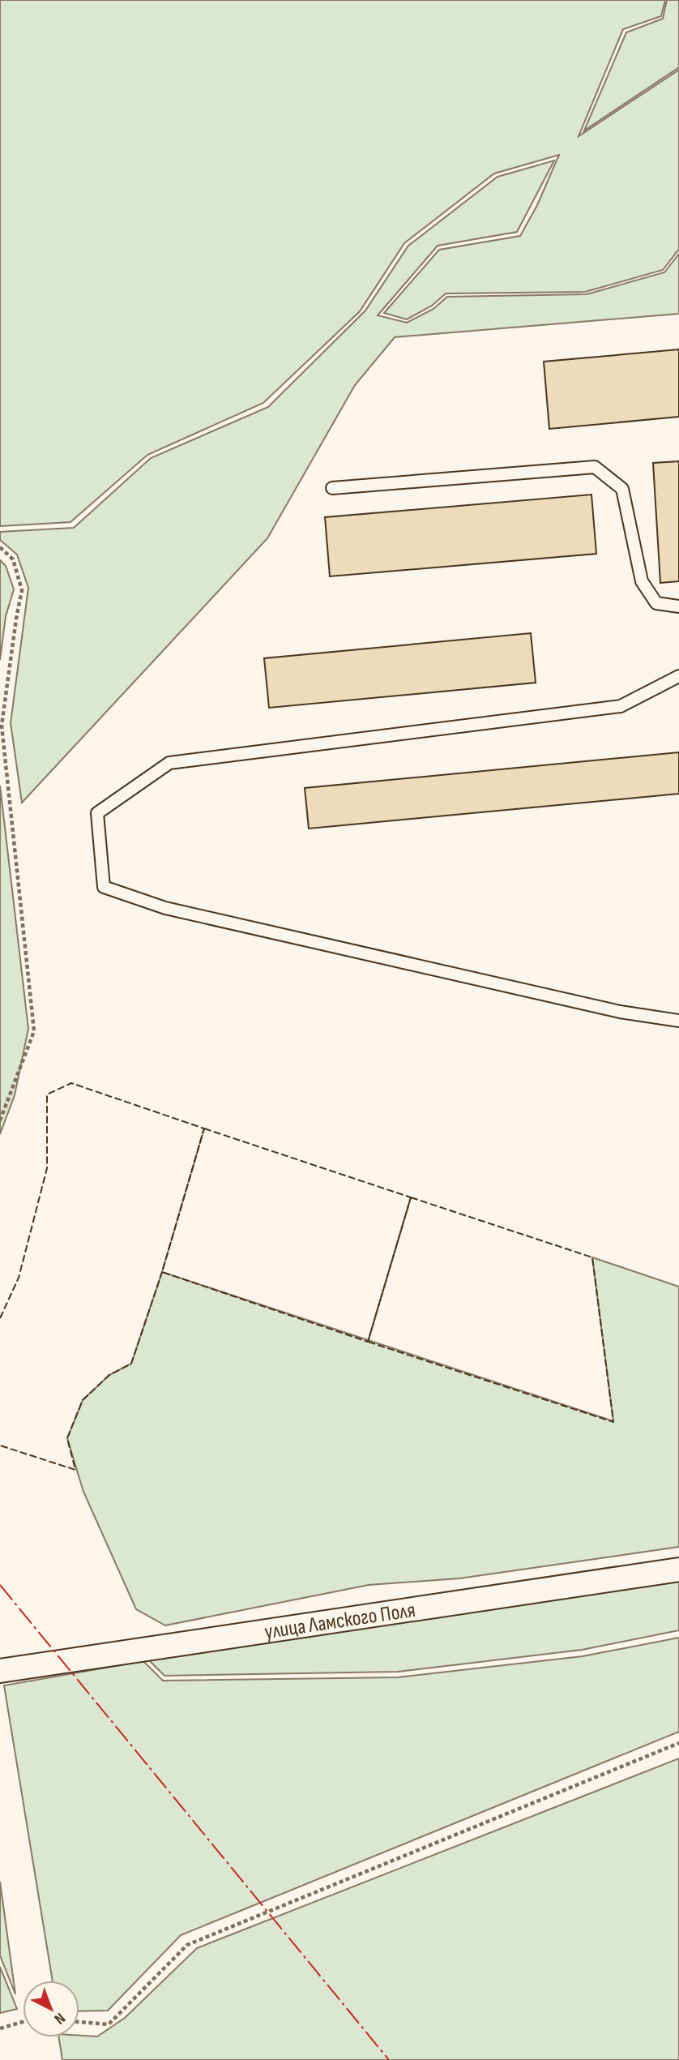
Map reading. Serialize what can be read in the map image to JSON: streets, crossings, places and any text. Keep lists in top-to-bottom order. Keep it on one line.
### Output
{"streets":{"street":["улица Ламского Поля"]},"north":"bottom right"}
